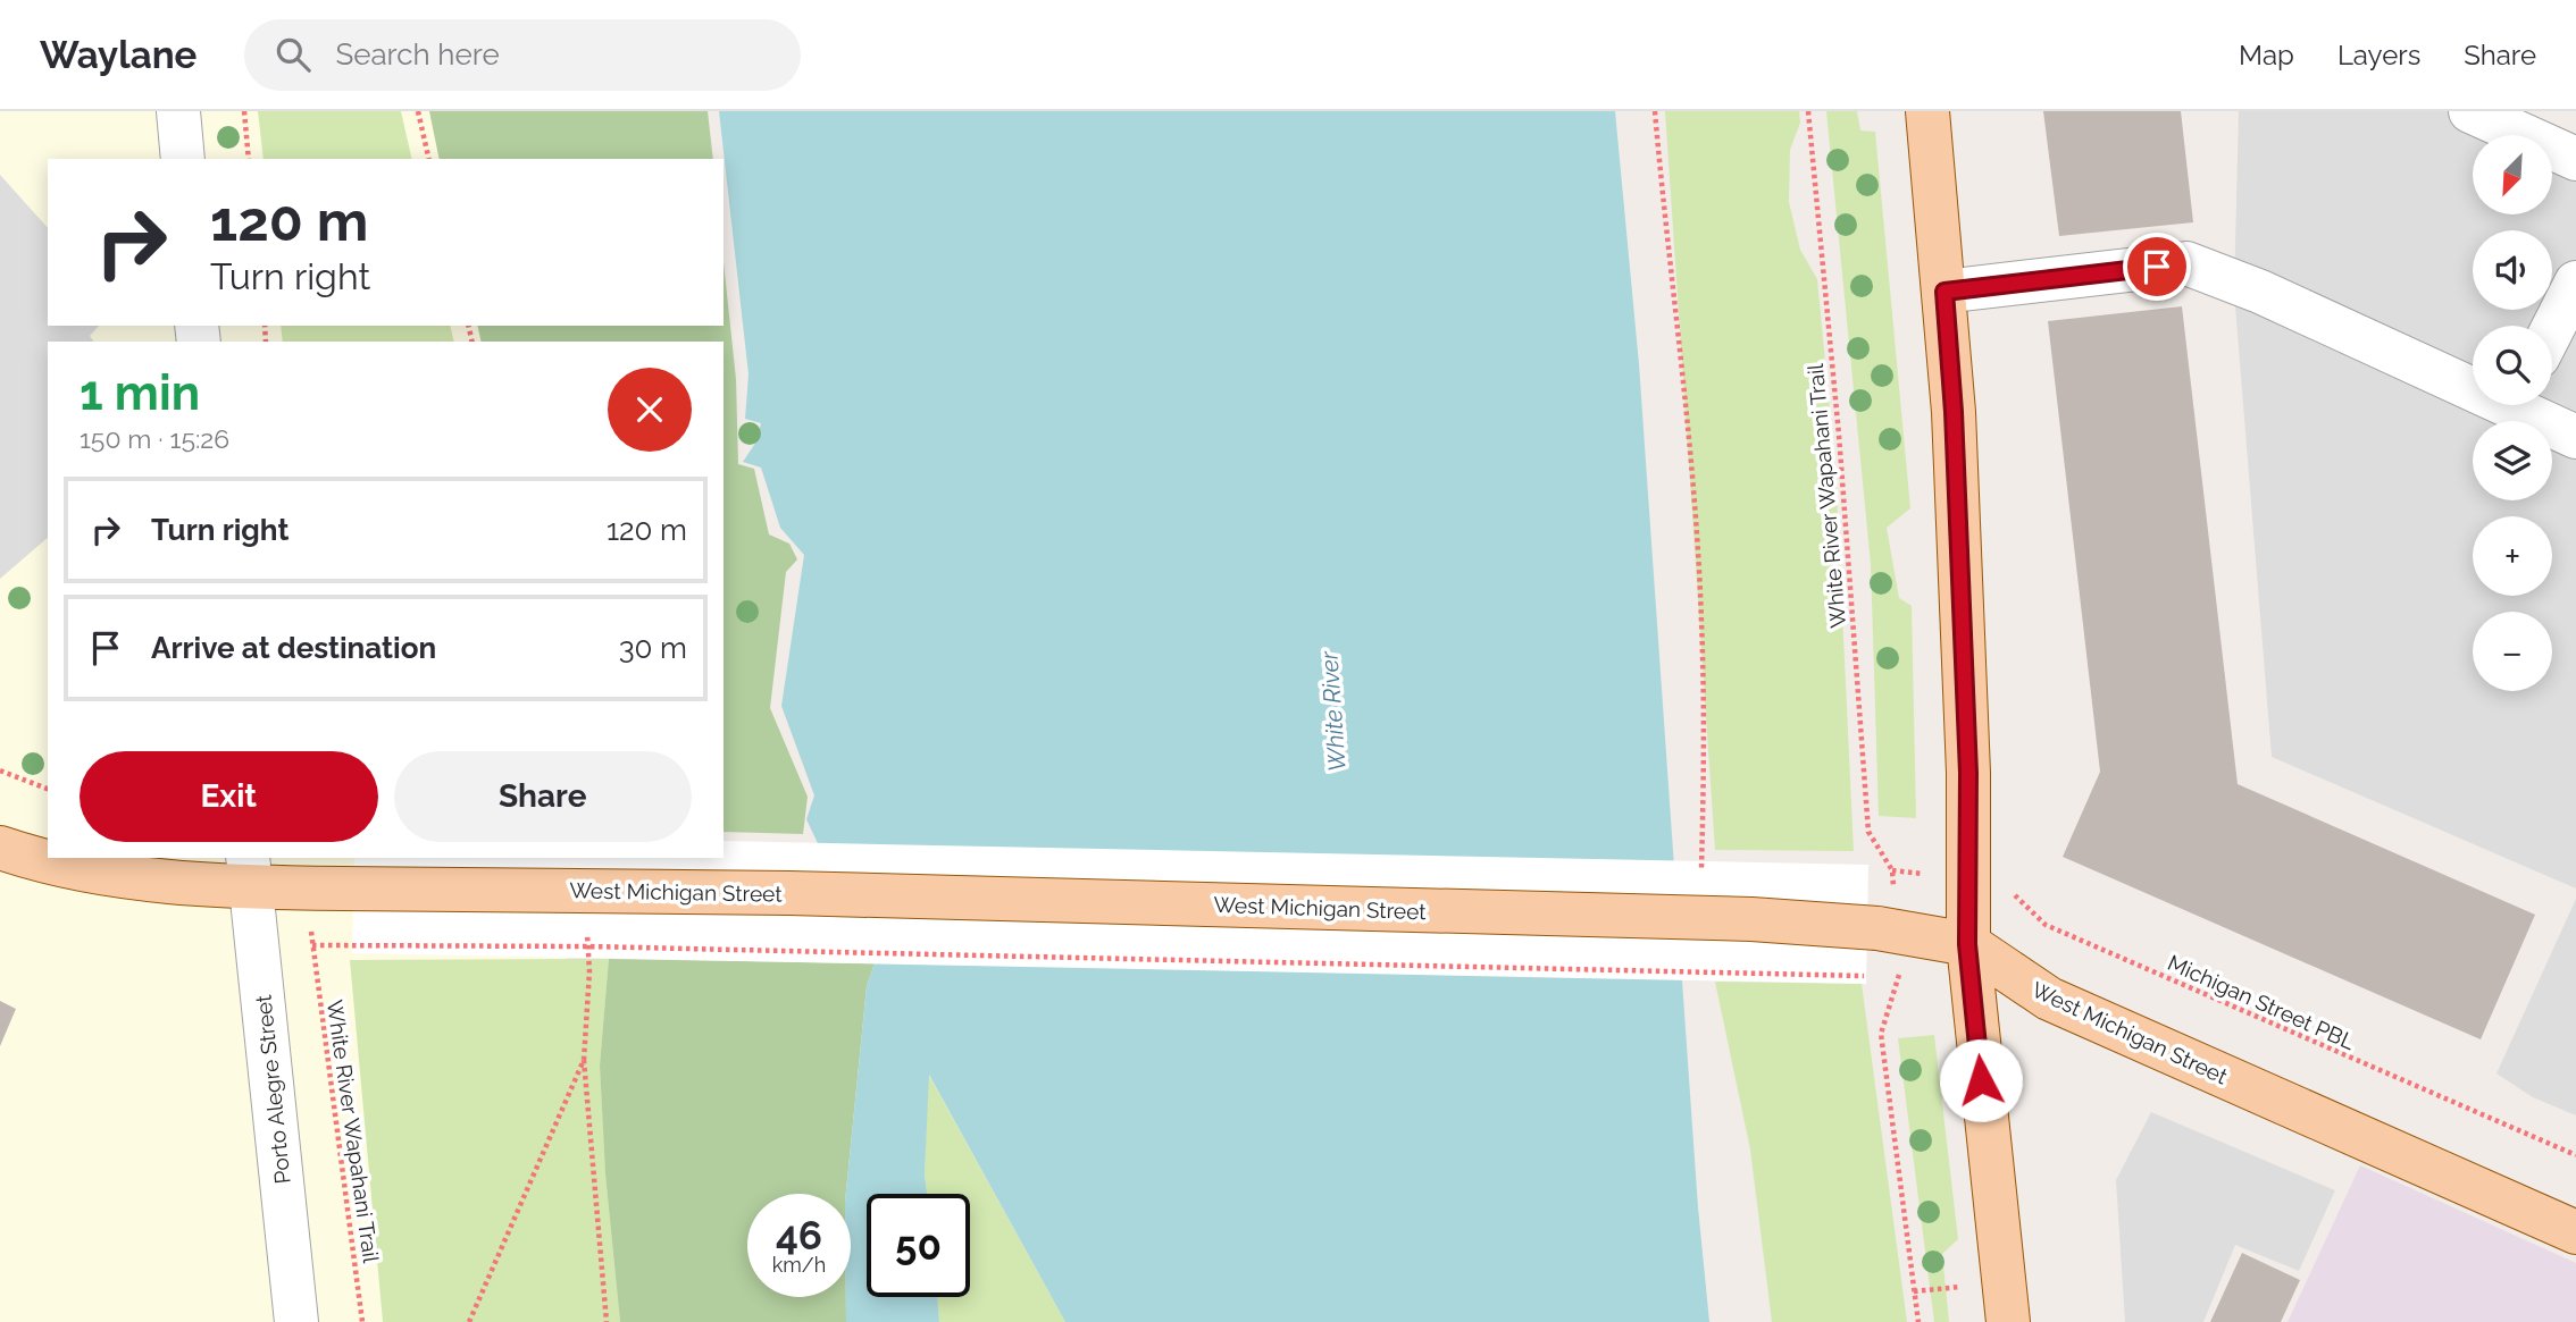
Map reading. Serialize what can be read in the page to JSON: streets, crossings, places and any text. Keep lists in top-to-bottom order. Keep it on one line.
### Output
{"streets":{"main road":["West Michigan Street"],"street":["Porto Alegre Street"],"path":["White River Wapahani Trail","Michigan Street PBL"]},"crossings":[["West Michigan Street","Porto Alegre Street"]],"water":["White River"],"north":"bottom left","page":{"header":"Waylane","search":"Search here","nav":["Map","Layers","Share"],"map_buttons":["+","−"],"turn":["120 m","Turn right"],"heading":["1 min","150 m · 15:26"],"list":[{"name":"Turn right","value":"120 m"},{"name":"Arrive at destination","value":"30 m"}],"buttons":["Exit","Share"],"speed":"46 km/h","limit":"50"}}
